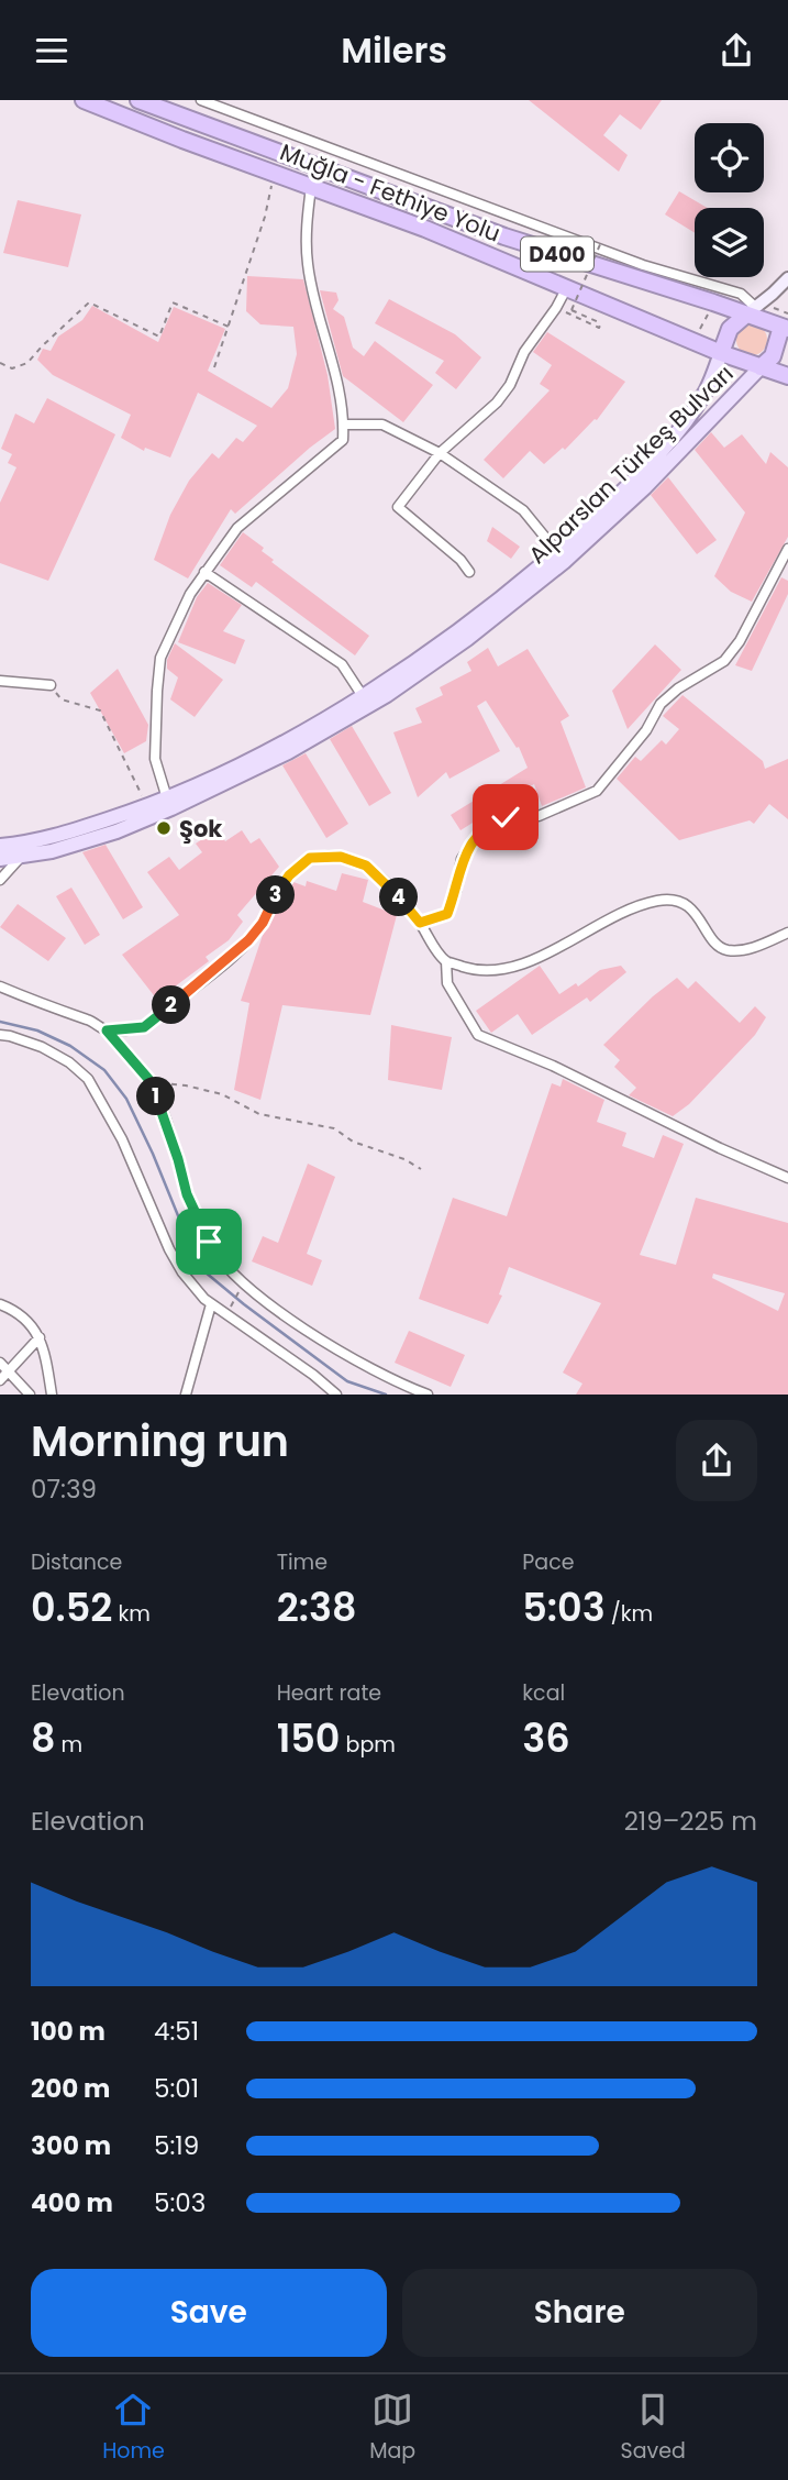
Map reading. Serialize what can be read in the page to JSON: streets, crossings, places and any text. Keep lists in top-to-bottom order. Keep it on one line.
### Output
{"streets":{"highway":["Muğla - Fethiye Yolu","D400"],"main road":["Alparslan Türkeş Bulvarı"]},"crossings":[["Muğla - Fethiye Yolu","D400"],["Muğla - Fethiye Yolu","Alparslan Türkeş Bulvarı"],["D400","Alparslan Türkeş Bulvarı"]],"places":["Şok"],"page":{"header":"Milers","pins":["3","4","2","1"],"heading":["Morning run","07:39"],"stats":[["Distance","0.52 km"],["Time","2:38"],["Pace","5:03 /km"],["Elevation","8 m"],["Heart rate","150 bpm"],["kcal","36"]],"chart":["Elevation","219–225 m"],"list":[{"name":"100 m","note":"4:51"},{"name":"200 m","note":"5:01"},{"name":"300 m","note":"5:19"},{"name":"400 m","note":"5:03"}],"buttons":["Save","Share"],"tabs":["Home","Map","Saved"]}}
